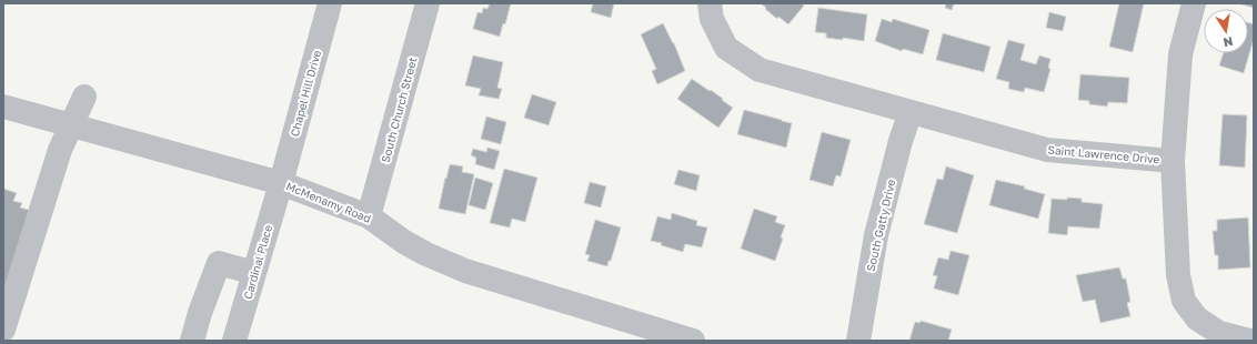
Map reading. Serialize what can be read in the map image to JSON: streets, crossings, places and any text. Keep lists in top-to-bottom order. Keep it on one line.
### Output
{"streets":{"street":["Chapel Hill Drive","South Church Street","Saint Lawrence Drive","McMenamy Road","South Gatty Drive","Cardinal Place"]},"crossings":[["Chapel Hill Drive","McMenamy Road"],["Chapel Hill Drive","Cardinal Place"],["South Church Street","McMenamy Road"],["Saint Lawrence Drive","South Gatty Drive"],["McMenamy Road","Cardinal Place"]],"north":"bottom"}
